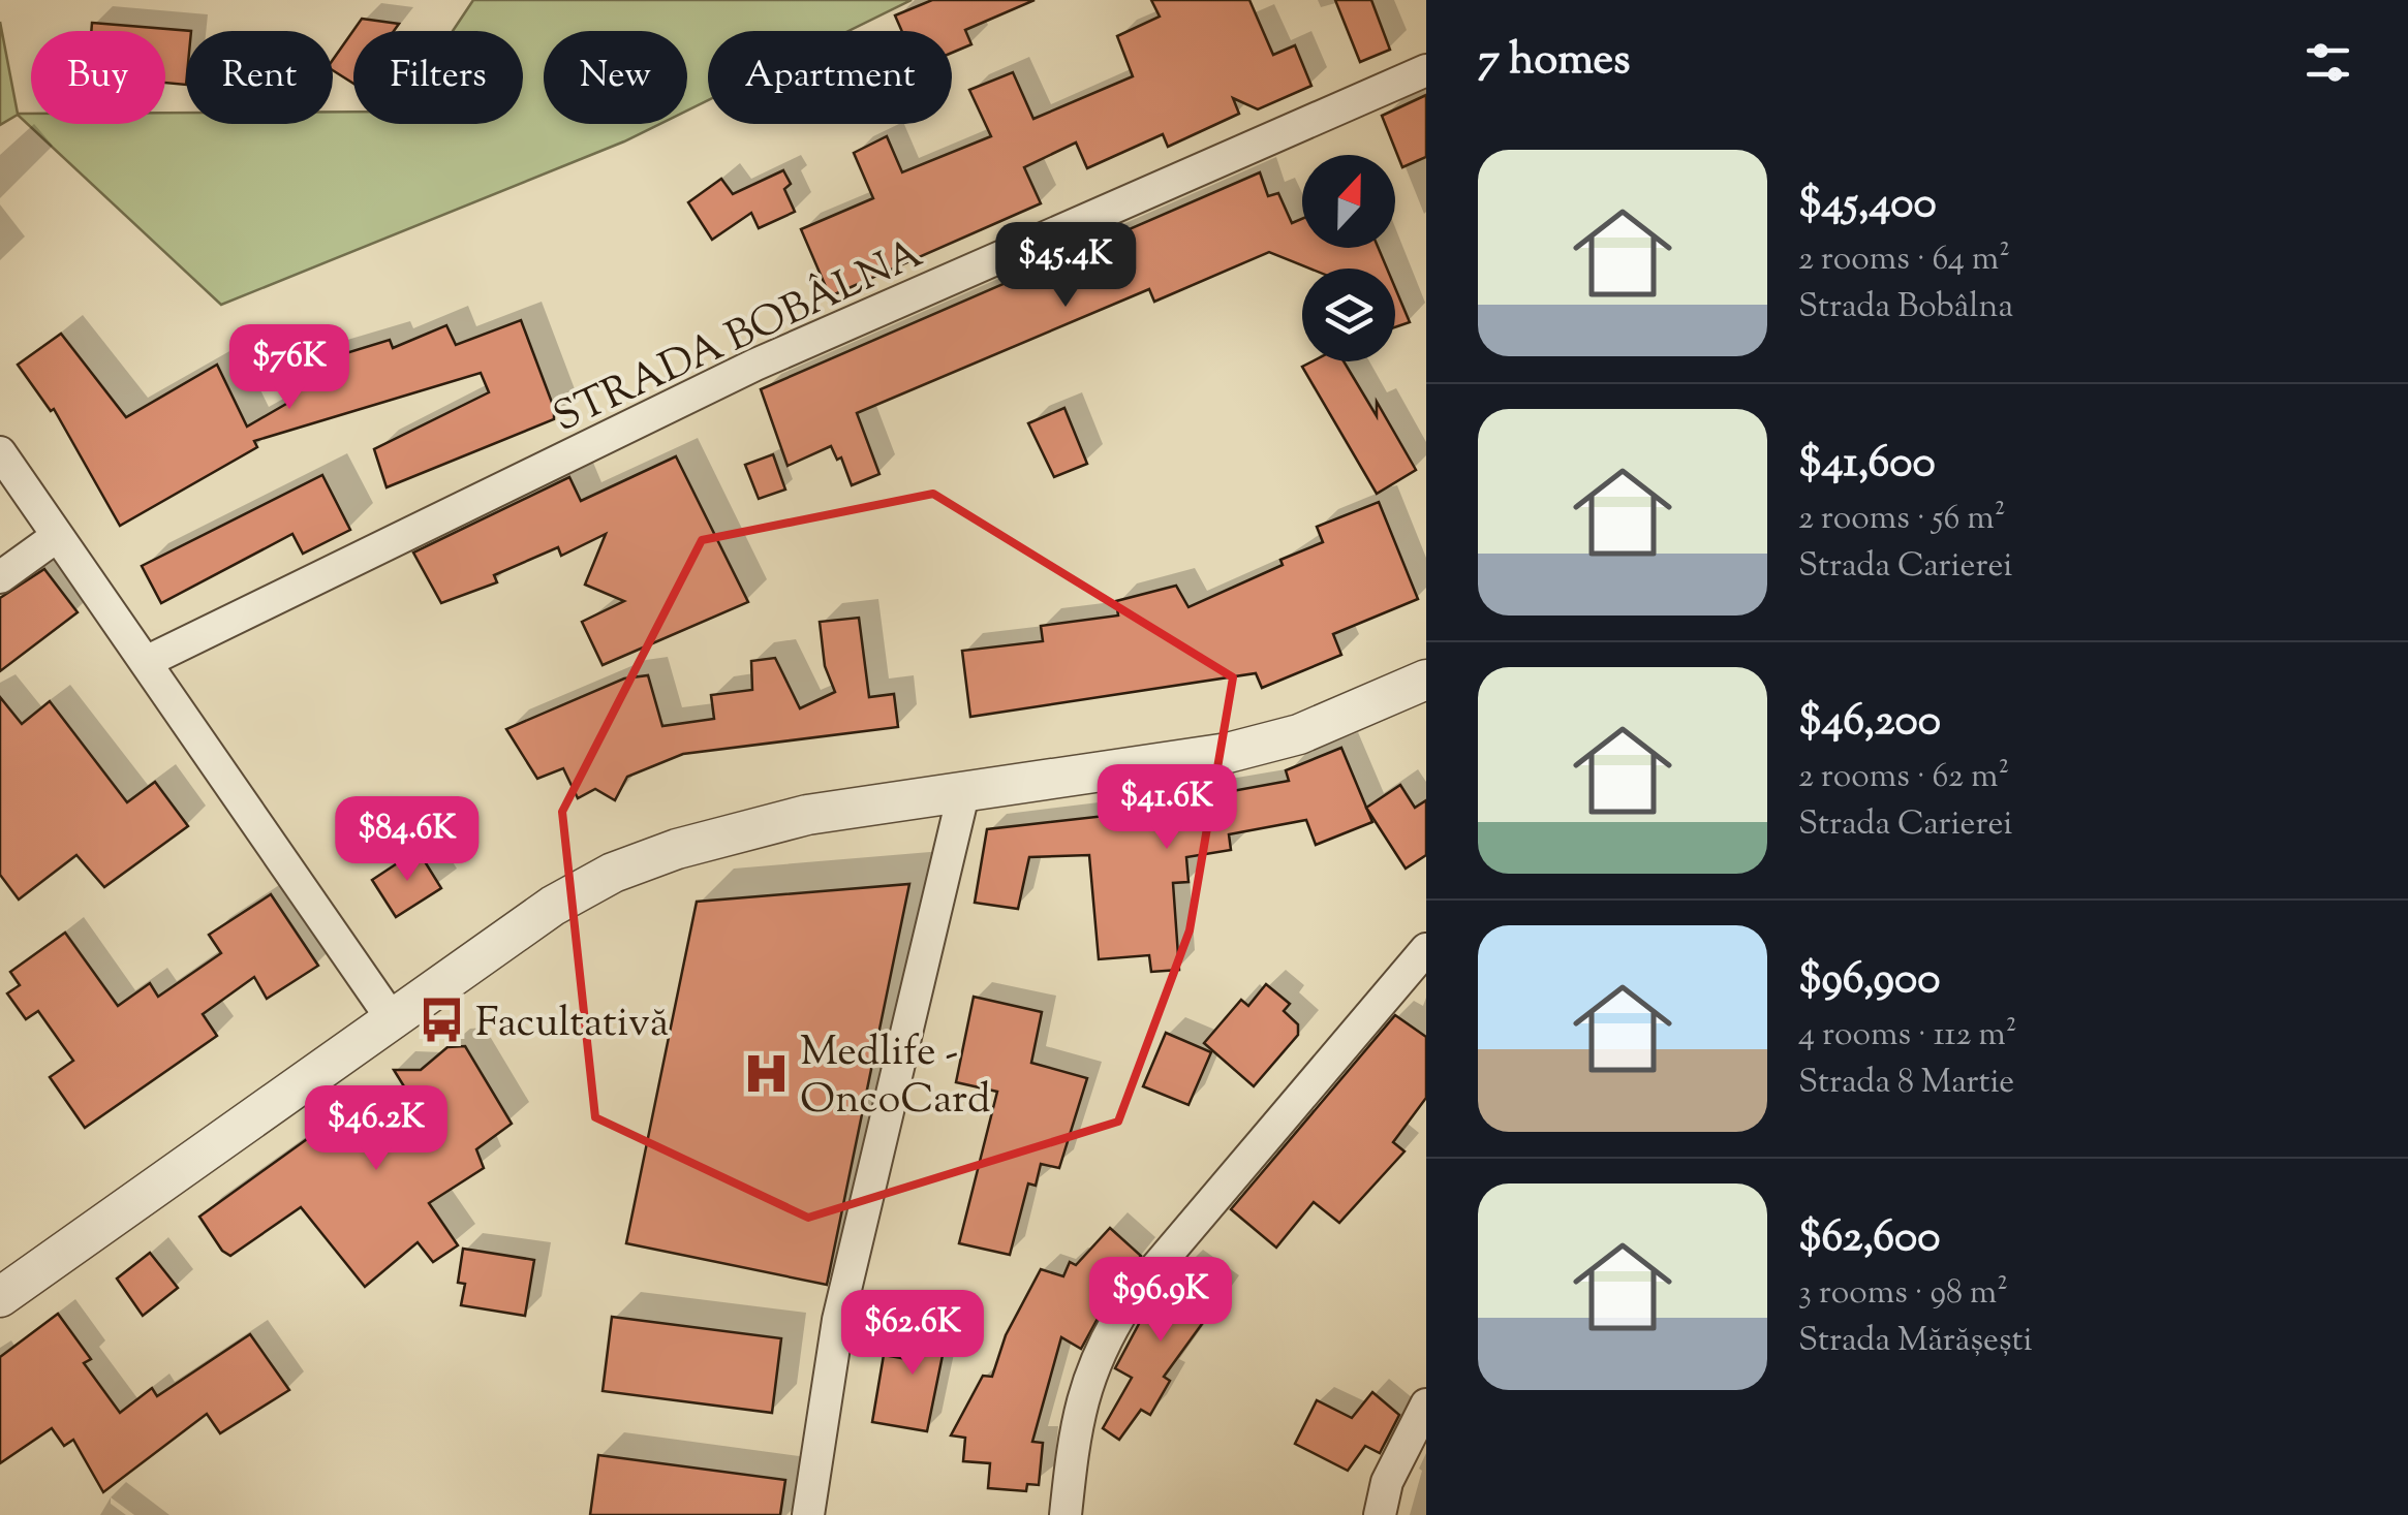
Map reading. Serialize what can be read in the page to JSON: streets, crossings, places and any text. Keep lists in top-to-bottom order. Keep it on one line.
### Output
{"streets":{"street":["STRADA BOBÂLNA"]},"places":{"bus stop":["Facultativă"],"hospital":["Medlife - OncoCard"]},"north":"top","page":{"heading":"7 homes","chip":["Buy","Rent","Filters","New","Apartment"],"list":[{"name":"$45,400","note":"2 rooms · 64 m² · Strada Bobâlna"},{"name":"$41,600","note":"2 rooms · 56 m² · Strada Carierei"},{"name":"$46,200","note":"2 rooms · 62 m² · Strada Carierei"},{"name":"$96,900","note":"4 rooms · 112 m² · Strada 8 Martie"},{"name":"$62,600","note":"3 rooms · 98 m² · Strada Mărășești"}],"price":["$45.4K","$76K","$41.6K","$84.6K","$46.2K","$96.9K","$62.6K"]}}
